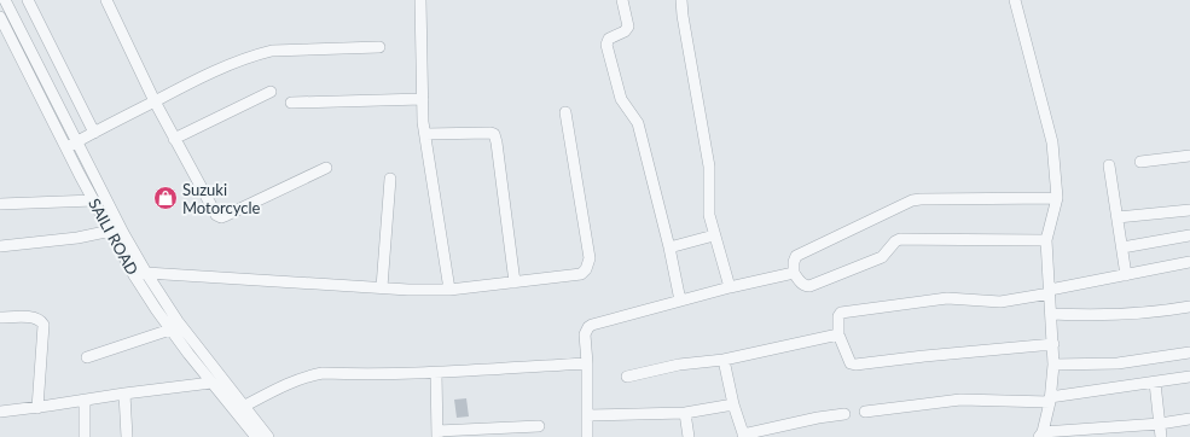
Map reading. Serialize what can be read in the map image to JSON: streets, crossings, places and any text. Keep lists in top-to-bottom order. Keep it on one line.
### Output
{"streets":{"street":["SAILI ROAD"]},"places":{"shop":["Suzuki Motorcycle"]}}
